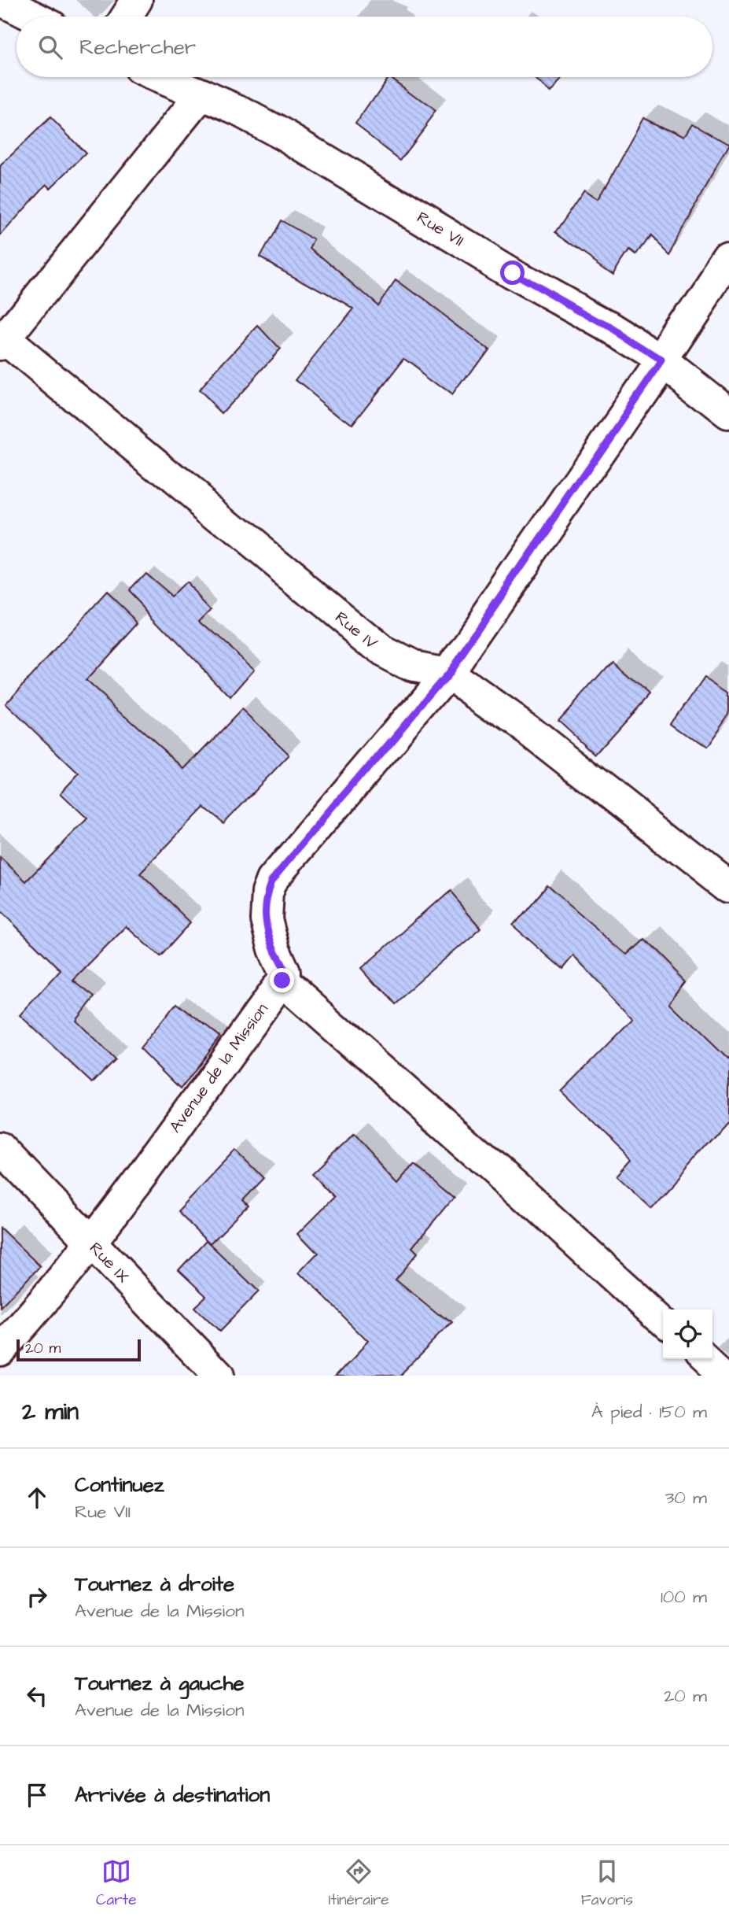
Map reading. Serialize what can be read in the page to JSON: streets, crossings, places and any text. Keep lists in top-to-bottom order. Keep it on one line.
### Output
{"streets":{"street":["Rue VII","Rue IV","Avenue de la Mission","Rue IX"]},"crossings":[["Avenue de la Mission","Rue IX"]],"scale_bar":"20 m","page":{"search":"Rechercher","scale":"20 m","heading":["2 min","À pied · 150 m"],"list":[["Continuez","Rue VII","30 m"],["Tournez à droite","Avenue de la Mission","100 m"],["Tournez à gauche","Avenue de la Mission","20 m"],"Arrivée à destination"],"nav":["Carte","Itinéraire","Favoris"]}}
